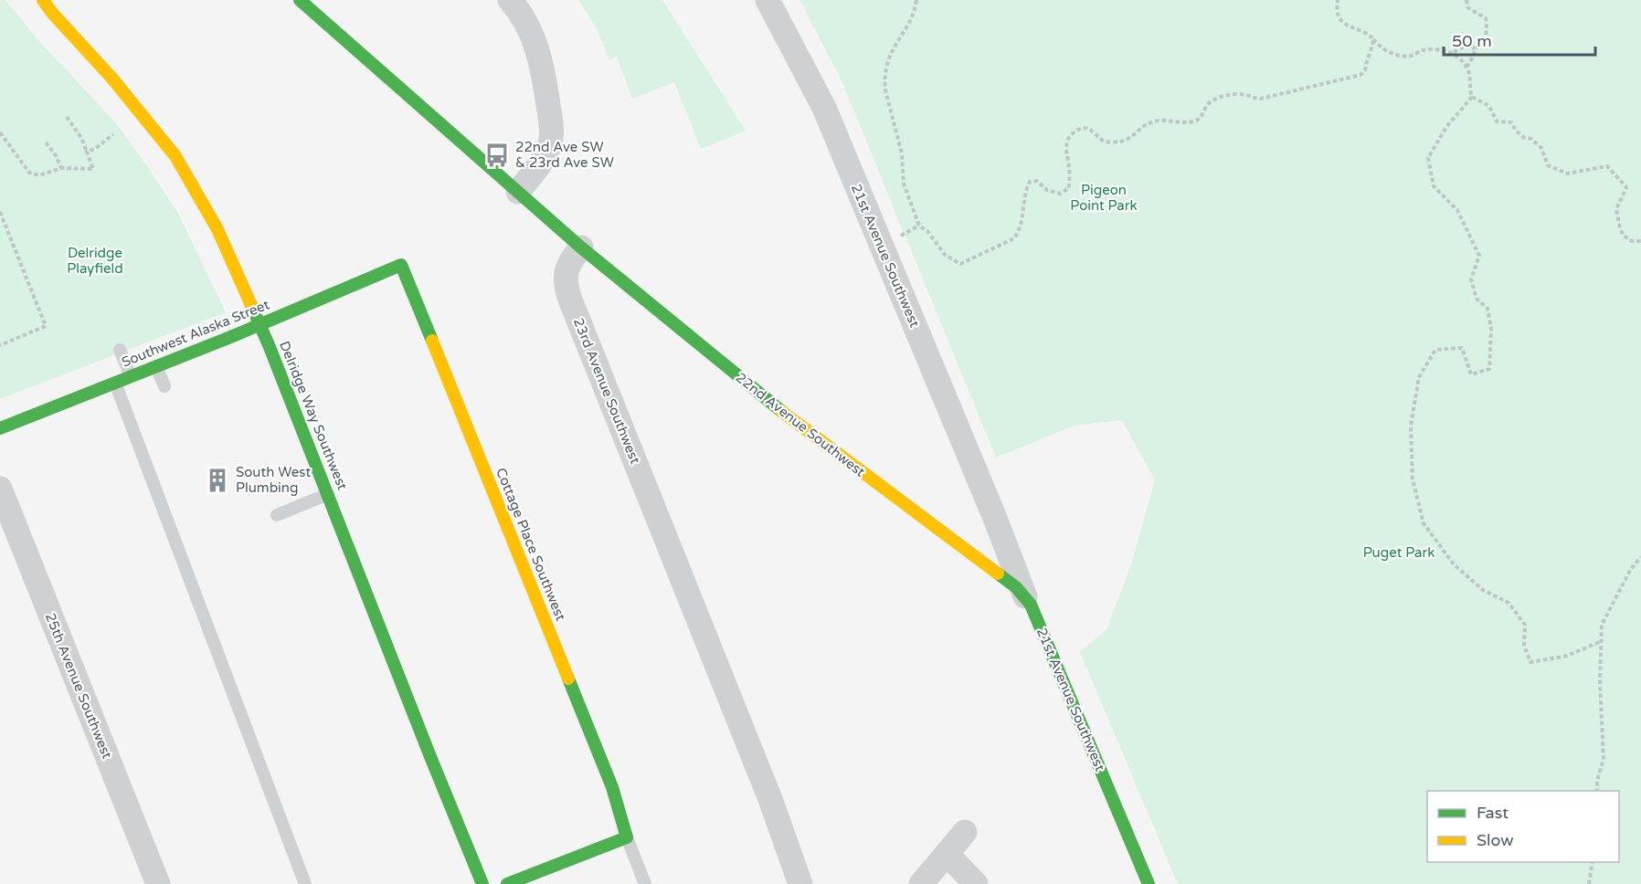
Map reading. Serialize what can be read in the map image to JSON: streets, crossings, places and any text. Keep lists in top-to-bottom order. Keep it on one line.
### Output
{"streets":{"street":["21st Avenue Southwest","Southwest Alaska Street","23rd Avenue Southwest","Delridge Way Southwest","22nd Avenue Southwest","Cottage Place Southwest","25th Avenue Southwest"]},"crossings":[["21st Avenue Southwest","22nd Avenue Southwest"],["Southwest Alaska Street","Delridge Way Southwest"],["Southwest Alaska Street","Cottage Place Southwest"],["23rd Avenue Southwest","22nd Avenue Southwest"]],"parks":["Pigeon Point Park","Delridge Playfield","Puget Park"],"places":{"bus stop":["22nd Ave SW & 23rd Ave SW"],"building":["South West Plumbing"]},"legend":["Fast","Slow"],"scale_bar":"50 m"}
